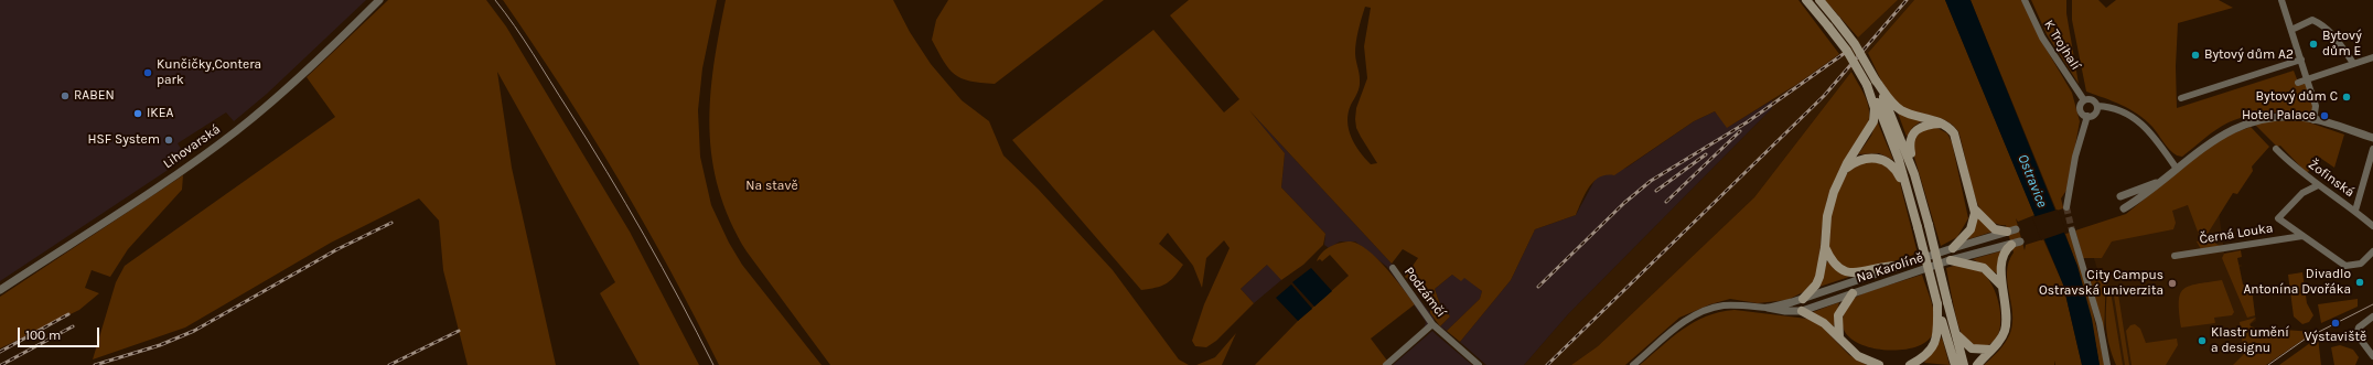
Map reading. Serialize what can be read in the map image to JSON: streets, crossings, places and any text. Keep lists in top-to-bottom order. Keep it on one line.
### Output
{"streets":{"street":["K Trojhalí","Lihovarská","Žofinská","Černá Louka","Na Karolíně","Podzámčí"]},"water":["Ostravice"],"parks":["Na stavě"],"places":["Bytový dům E","Bytový dům A2","Kunčičky,Contera park","RABEN","Bytový dům C","IKEA","Hotel Palace","HSF System","Divadlo Antonína Dvořáka","City Campus Ostravská univerzita","Výstaviště","Klastr umění a designu"],"scale_bar":"100 m"}
